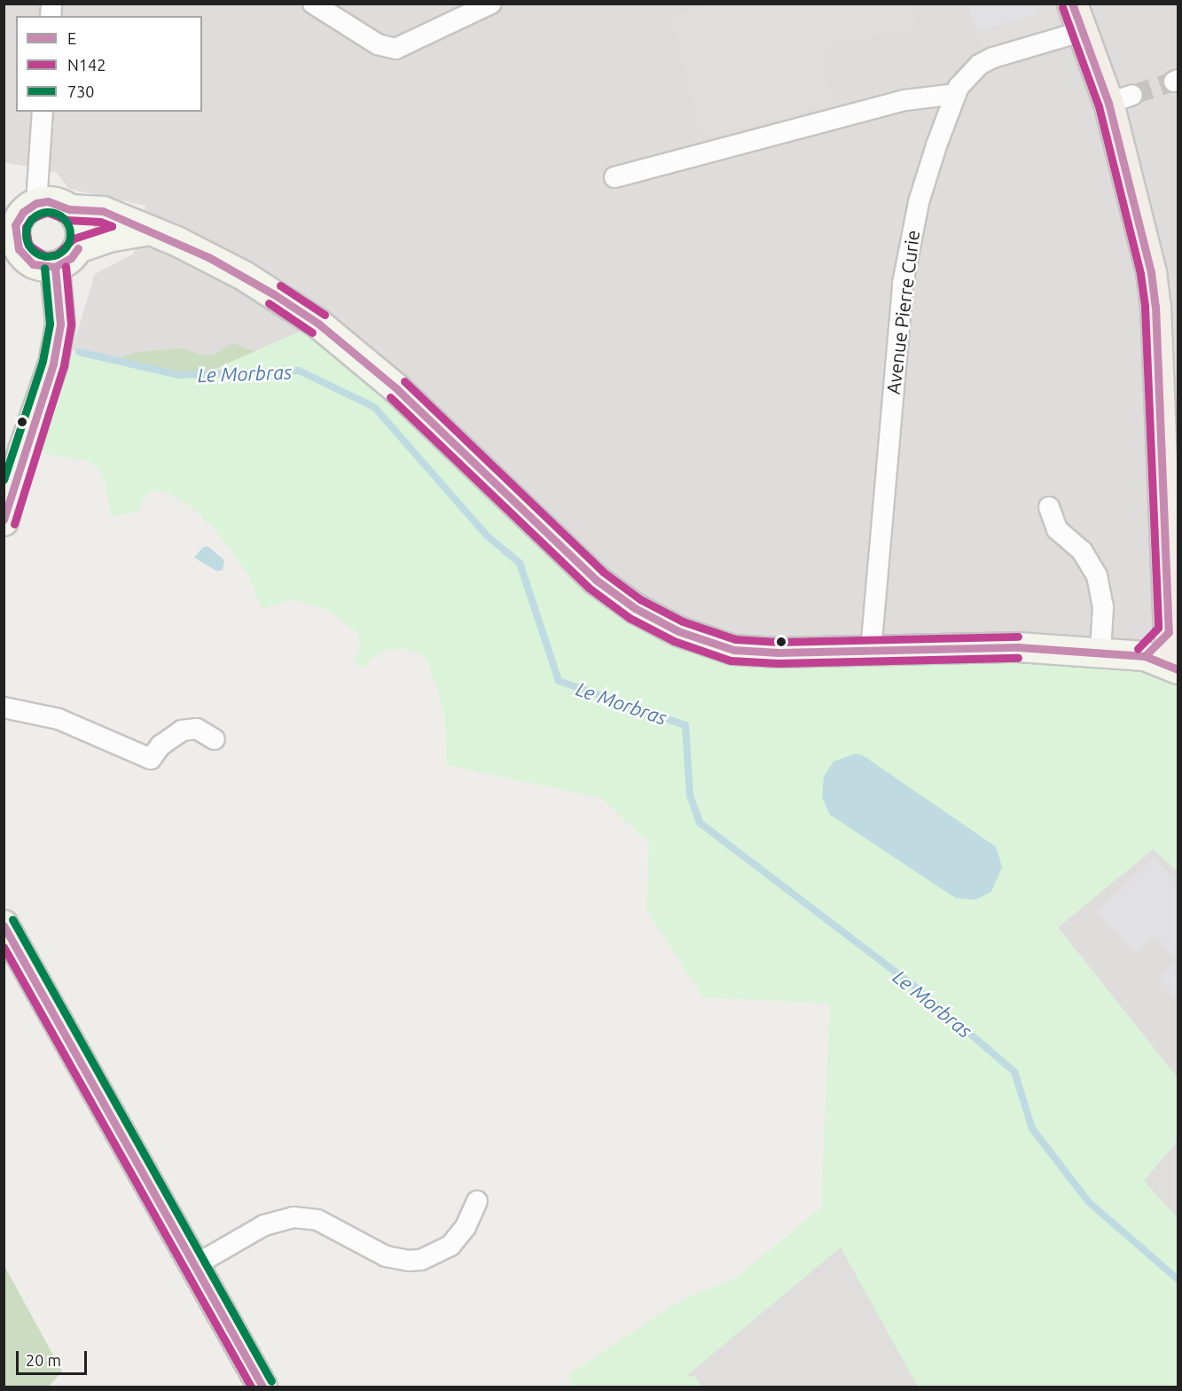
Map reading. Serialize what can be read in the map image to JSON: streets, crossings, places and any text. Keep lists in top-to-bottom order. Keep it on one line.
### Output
{"streets":{"street":["Avenue Pierre Curie"]},"water":["Le Morbras"],"lines":["transit line E","transit line N142","transit line 730"],"legend":["E","N142","730"],"scale_bar":"20 m"}
